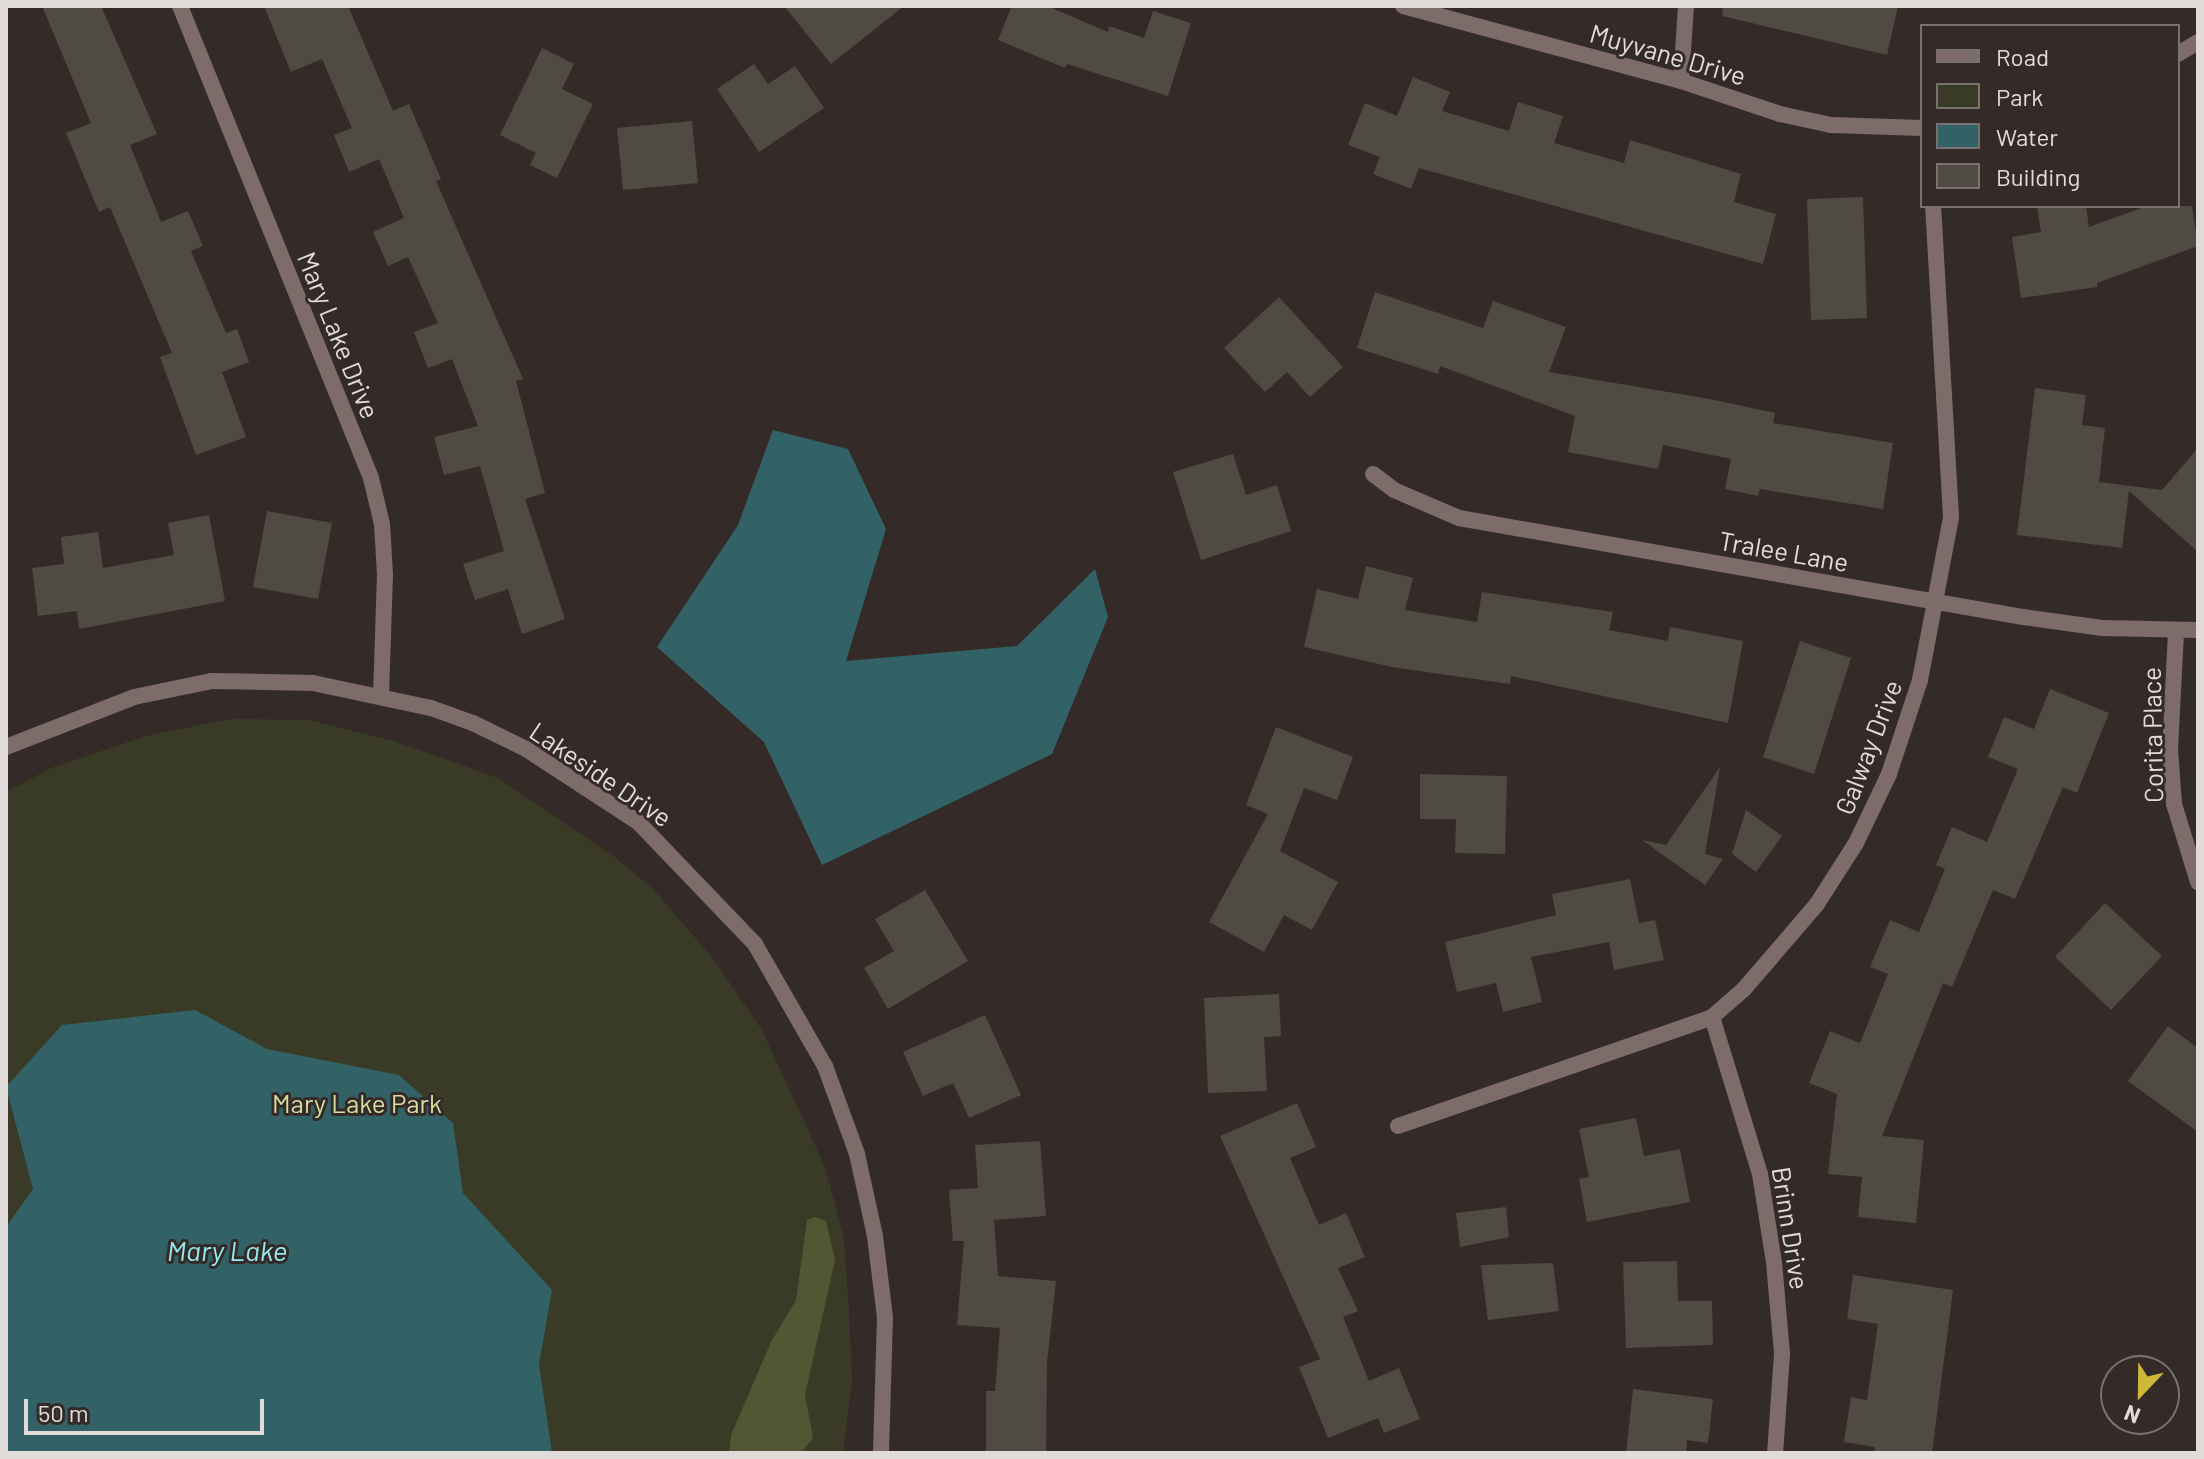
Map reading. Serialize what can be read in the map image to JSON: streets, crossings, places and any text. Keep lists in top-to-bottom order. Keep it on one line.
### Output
{"streets":{"street":["Muyvane Drive","Mary Lake Drive","Tralee Lane","Corita Place","Galway Drive","Lakeside Drive","Brinn Drive"]},"crossings":[["Mary Lake Drive","Lakeside Drive"],["Tralee Lane","Corita Place"],["Tralee Lane","Galway Drive"],["Galway Drive","Brinn Drive"]],"water":["Mary Lake"],"parks":["Mary Lake Park"],"legend":["Road","Park","Water","Building"],"scale_bar":"50 m","north":"bottom"}
